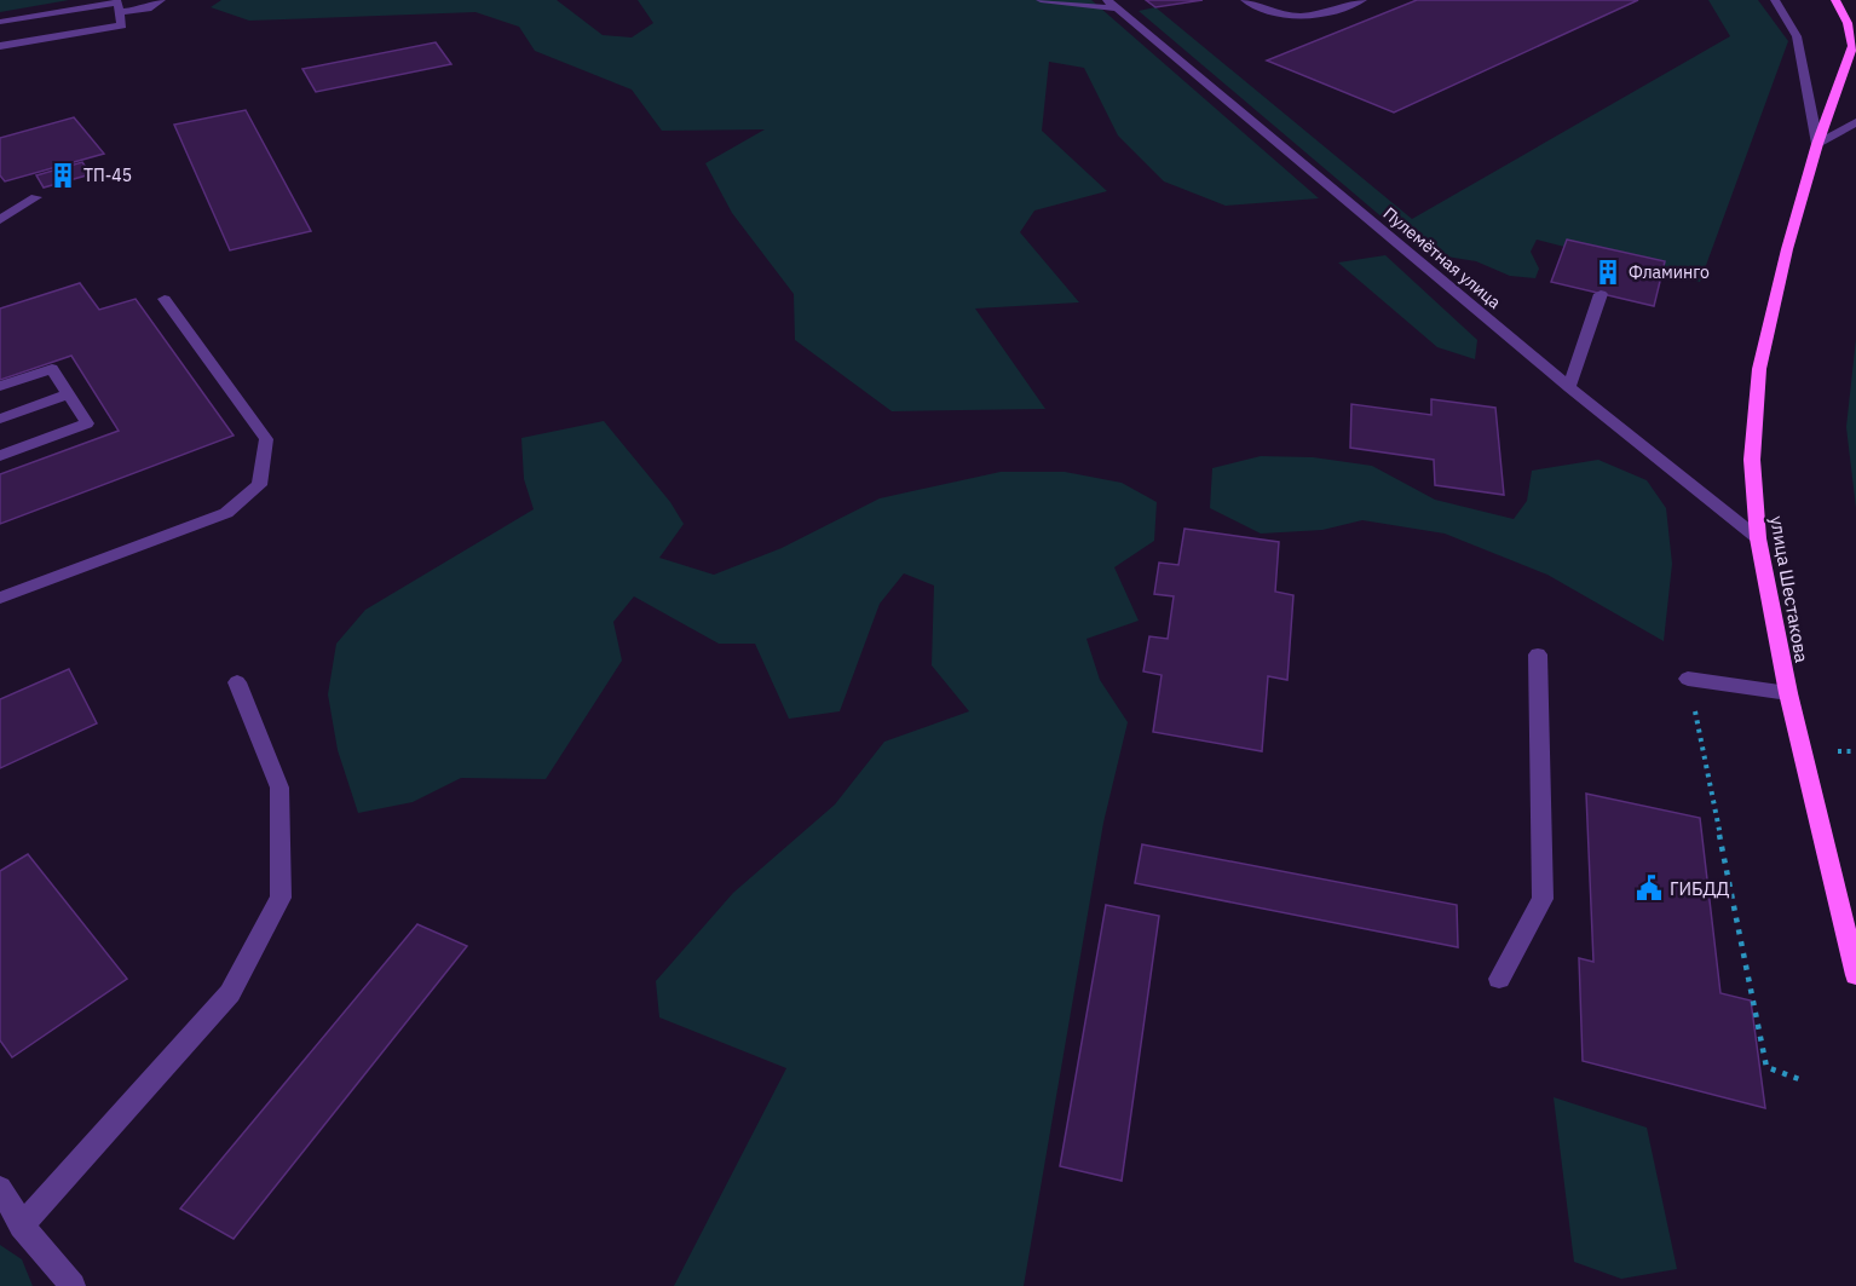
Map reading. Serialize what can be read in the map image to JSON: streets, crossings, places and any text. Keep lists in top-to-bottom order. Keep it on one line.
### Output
{"streets":{"main road":["улица Шестакова"],"street":["Пулемётная улица"]},"crossings":[["Пулемётная улица","улица Шестакова"]],"places":{"building":["ТП-45","Фламинго"],"public building":["ГИБДД"]}}
